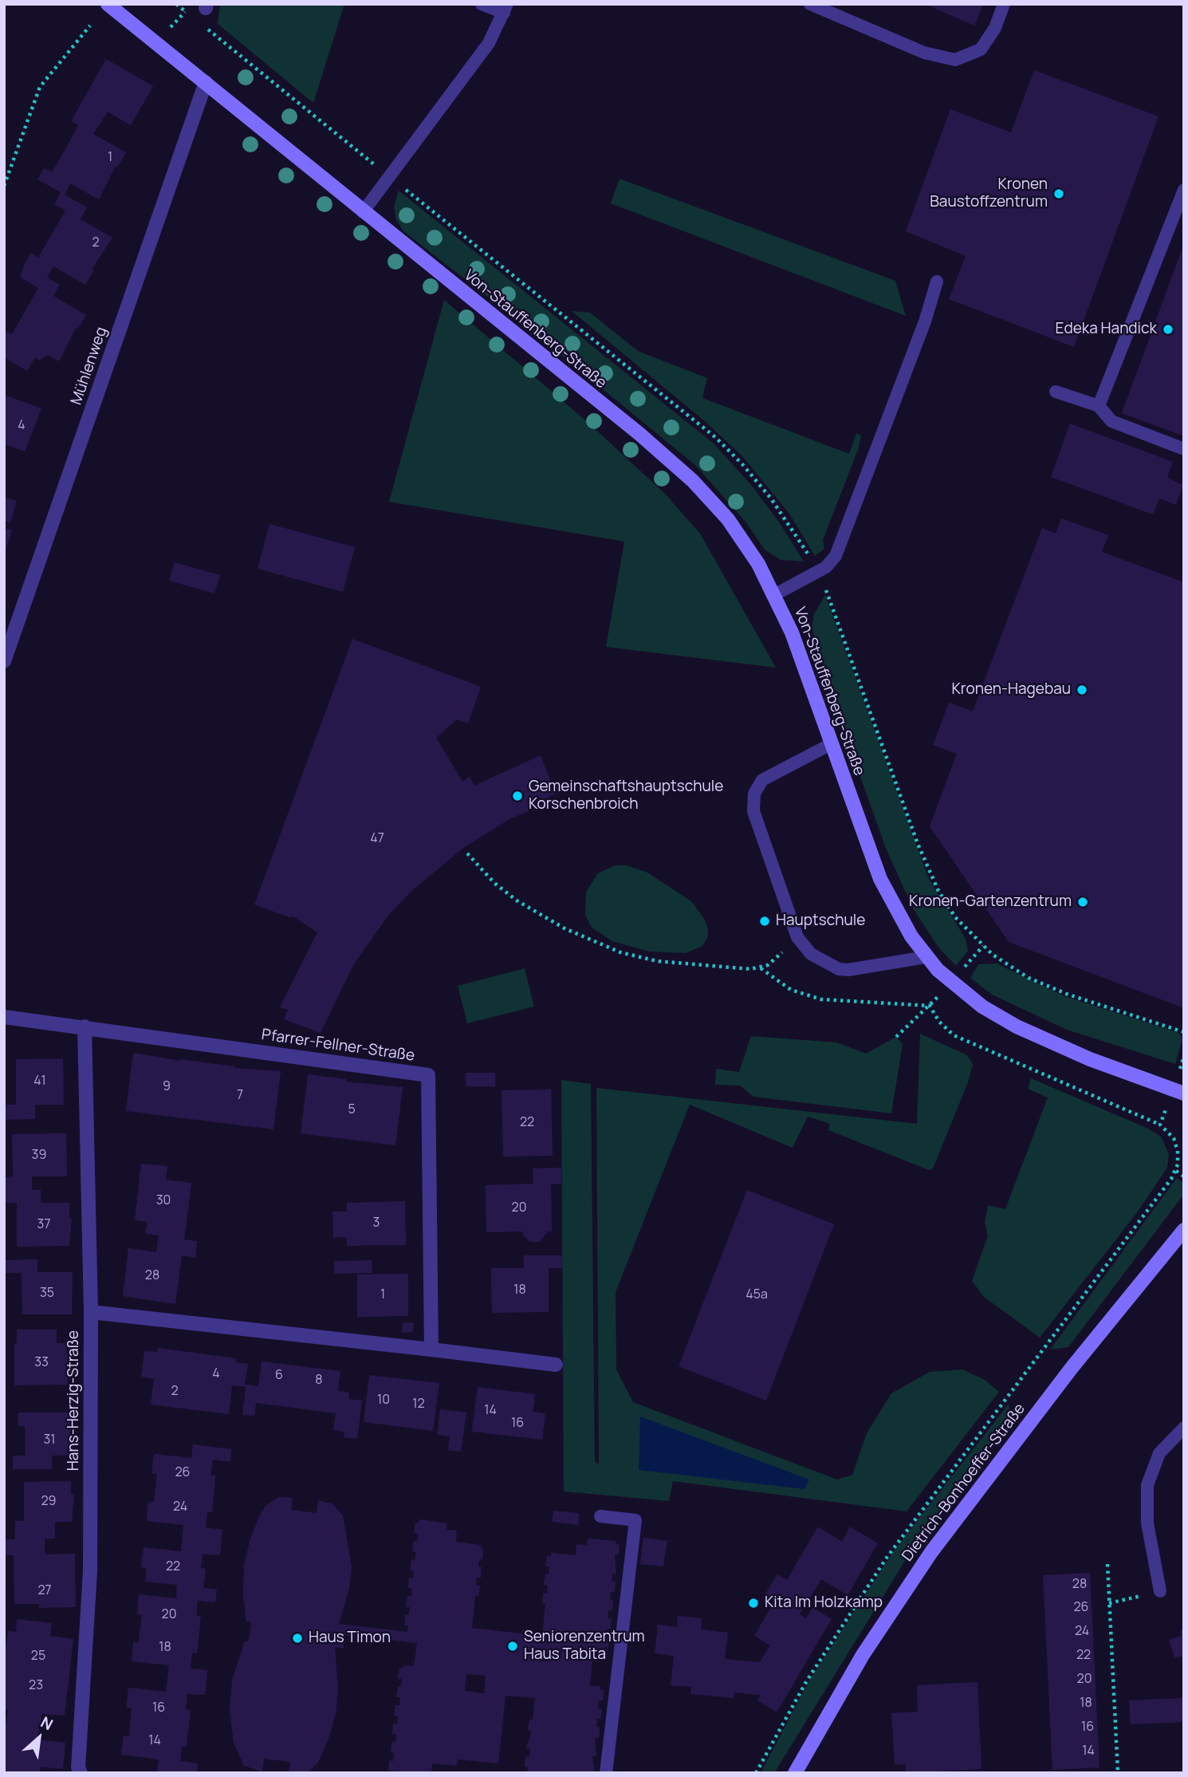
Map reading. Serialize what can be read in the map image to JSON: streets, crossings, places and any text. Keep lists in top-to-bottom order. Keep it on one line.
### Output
{"streets":{"street":["Von-Stauffenberg-Straße","Mühlenweg","Pfarrer-Fellner-Straße","Hans-Herzig-Straße","Dietrich-Bonhoeffer-Straße"]},"crossings":[["Von-Stauffenberg-Straße","Mühlenweg"],["Pfarrer-Fellner-Straße","Hans-Herzig-Straße"]],"places":["Kronen Baustoffzentrum","Edeka Handick","Kronen-Hagebau","Gemeinschaftshauptschule Korschenbroich","Kronen-Gartenzentrum","Hauptschule","Kita Im Holzkamp","Haus Timon","Seniorenzentrum Haus Tabita"],"house_numbers":["1","2","4","47","41","9","7","5","22","39","30","20","3","37","28","18","35","1","45a","33","4","6","8","2","10","12","14","16","31","26","29","24","22","28","27","26","20","24","18","22","25","20","23","18","16","16","14","14"],"north":"top right"}
